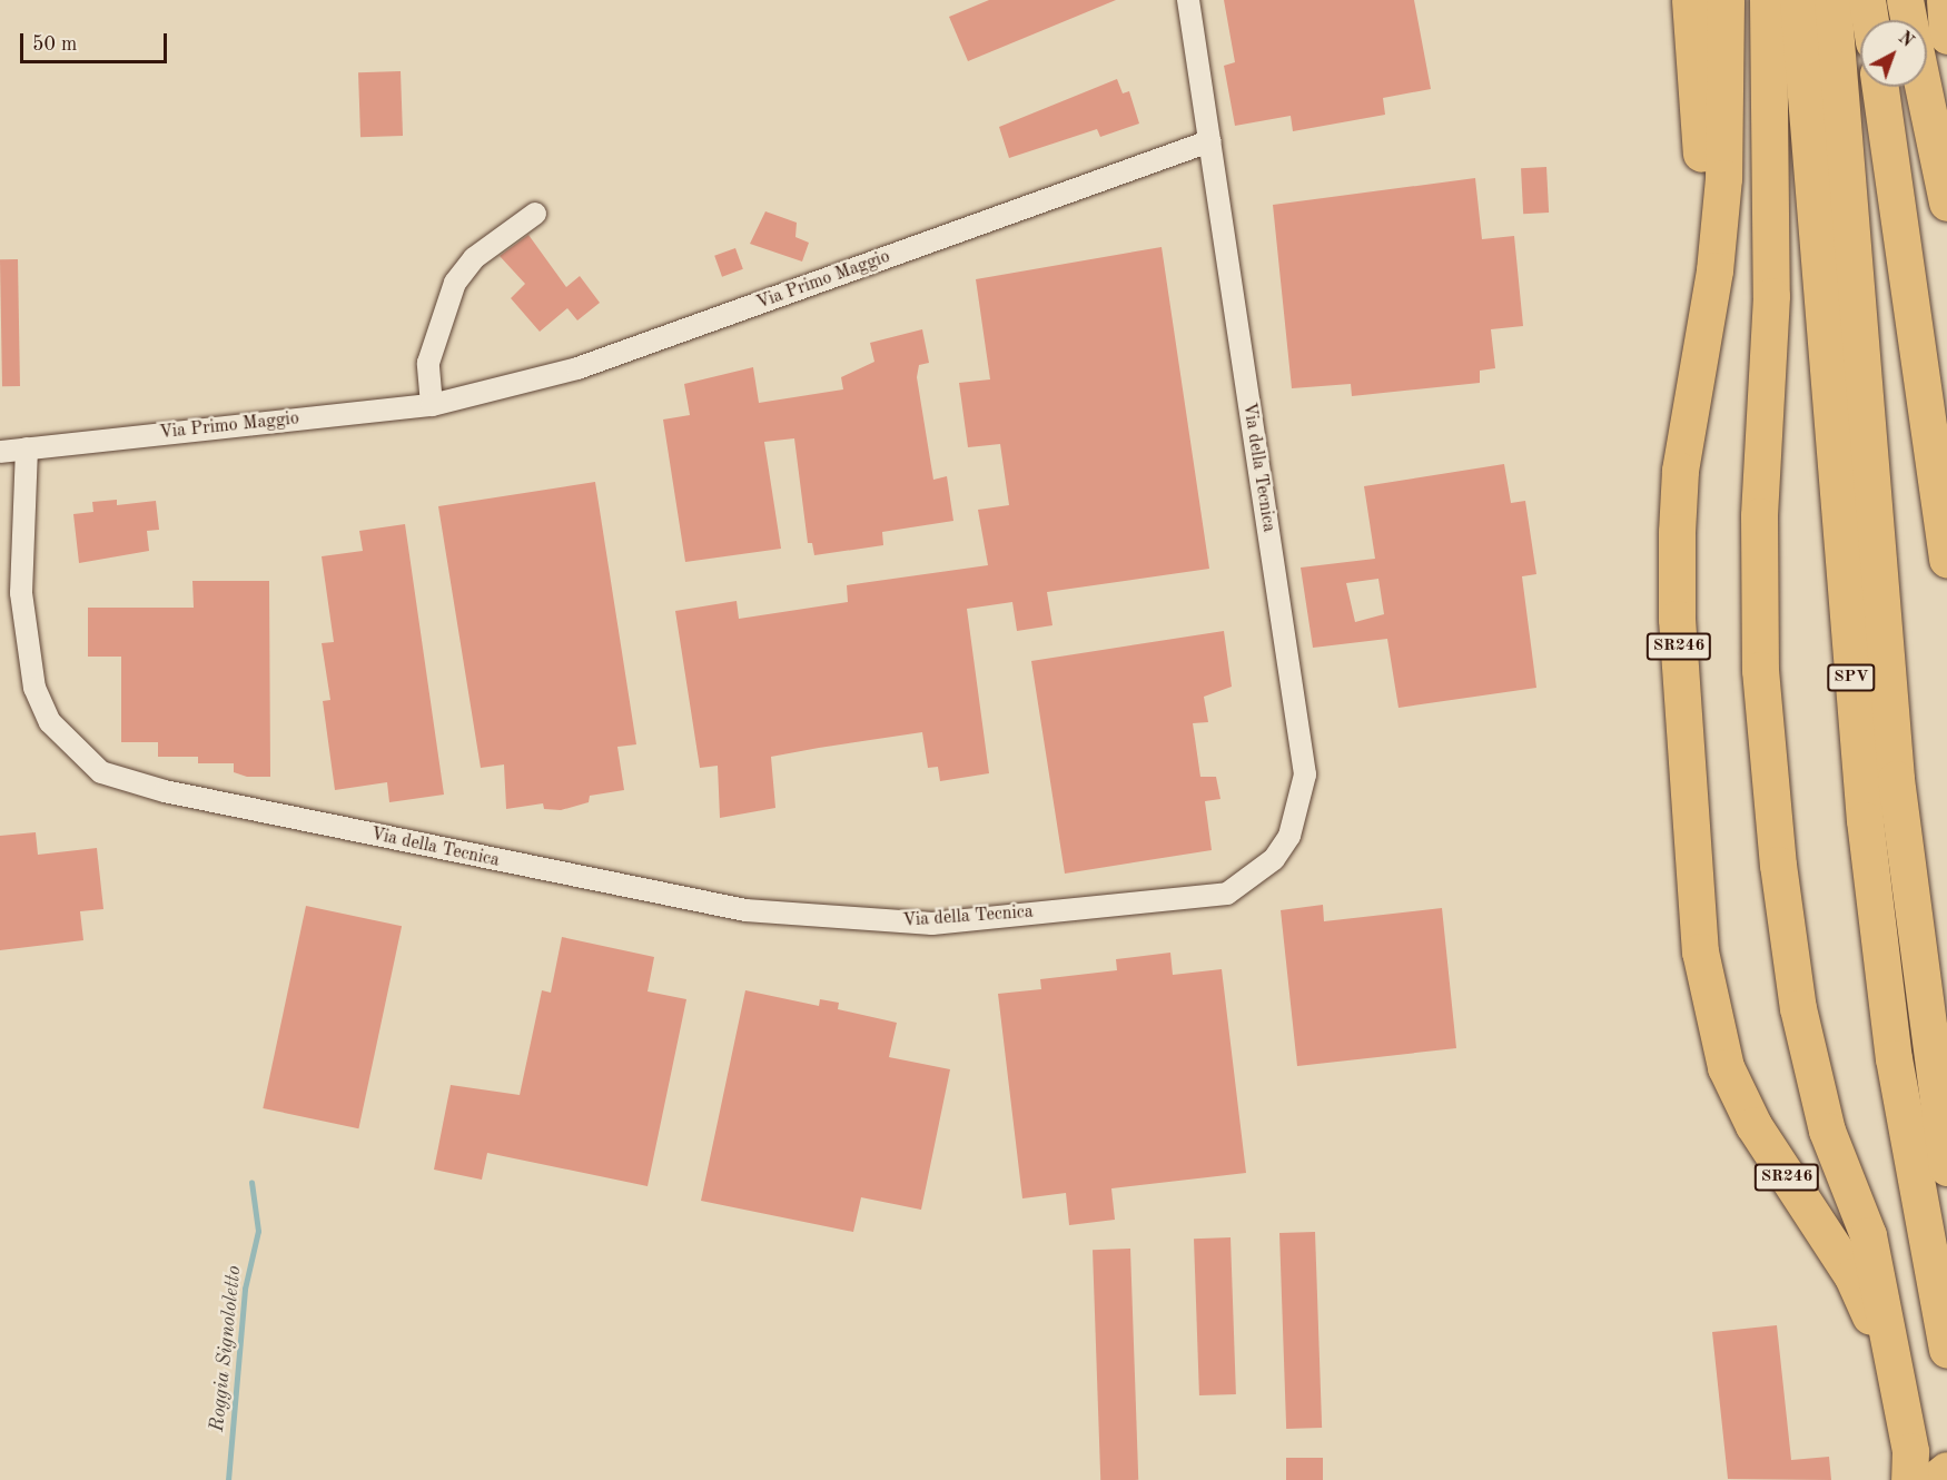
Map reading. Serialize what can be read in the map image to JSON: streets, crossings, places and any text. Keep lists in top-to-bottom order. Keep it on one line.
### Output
{"streets":{"highway":["SR246","SPV"],"street":["Via Primo Maggio","Via della Tecnica"]},"crossings":[["Via Primo Maggio","Via della Tecnica"]],"water":["Roggia Signololetto"],"scale_bar":"50 m","north":"top right"}
